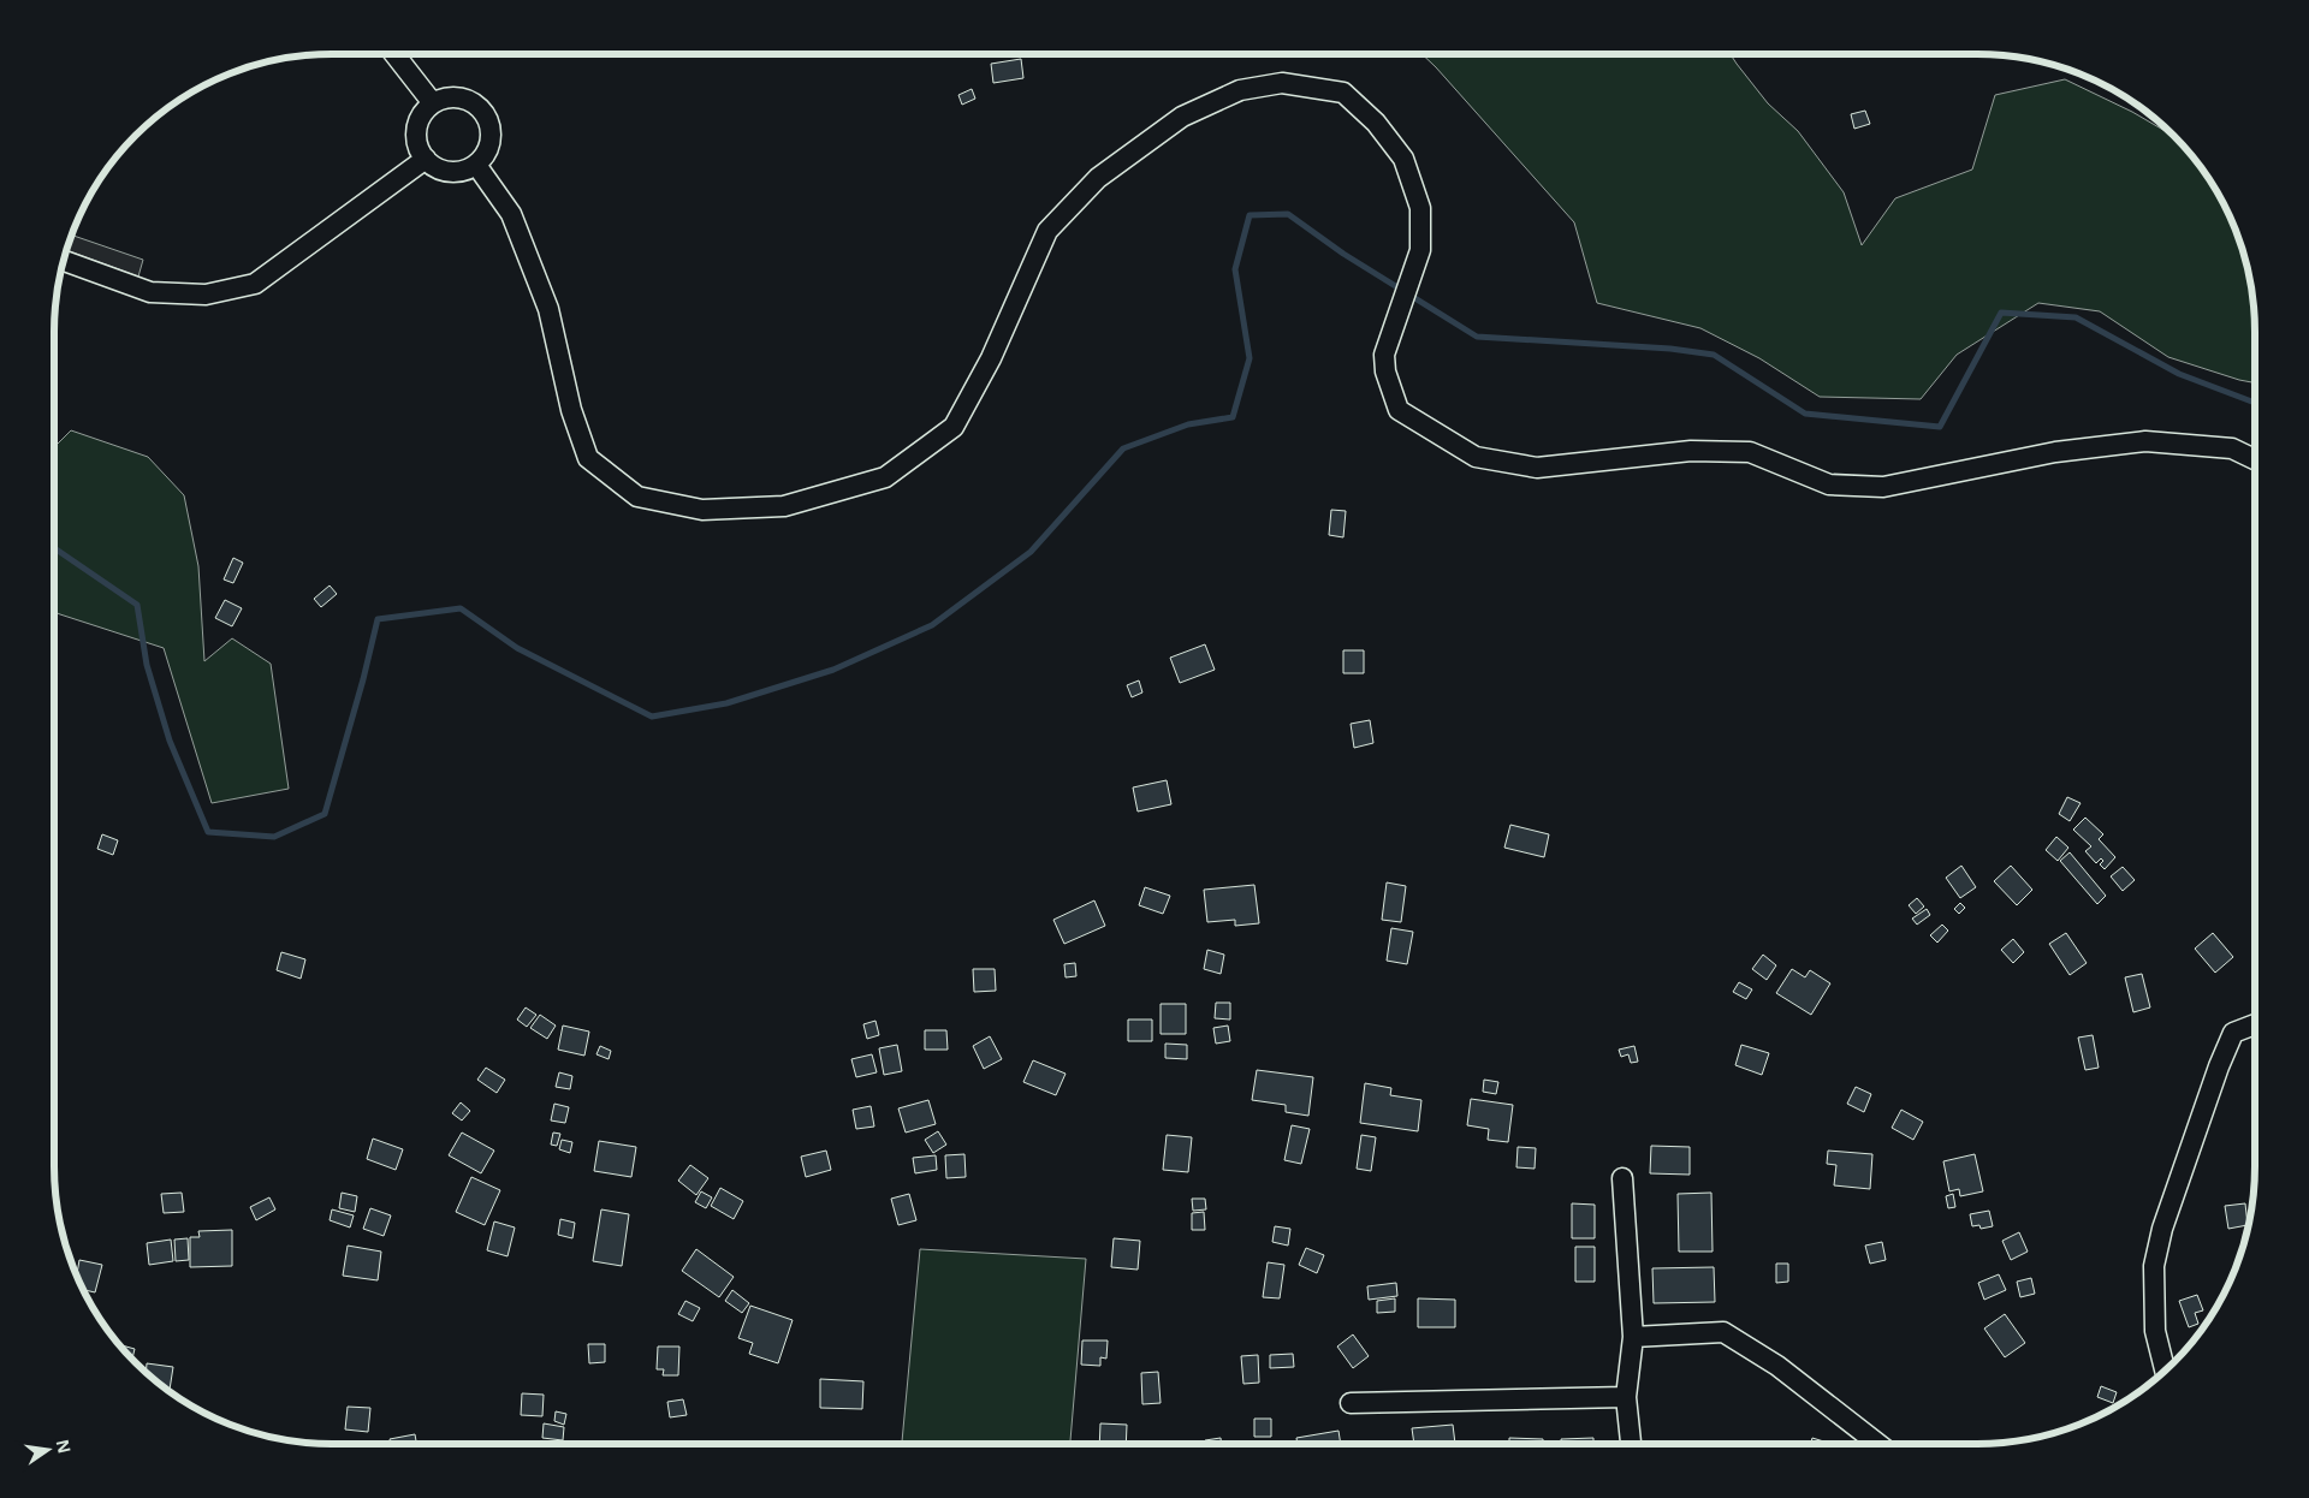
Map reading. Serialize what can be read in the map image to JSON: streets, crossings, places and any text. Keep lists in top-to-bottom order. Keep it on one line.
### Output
{"north":"right"}
